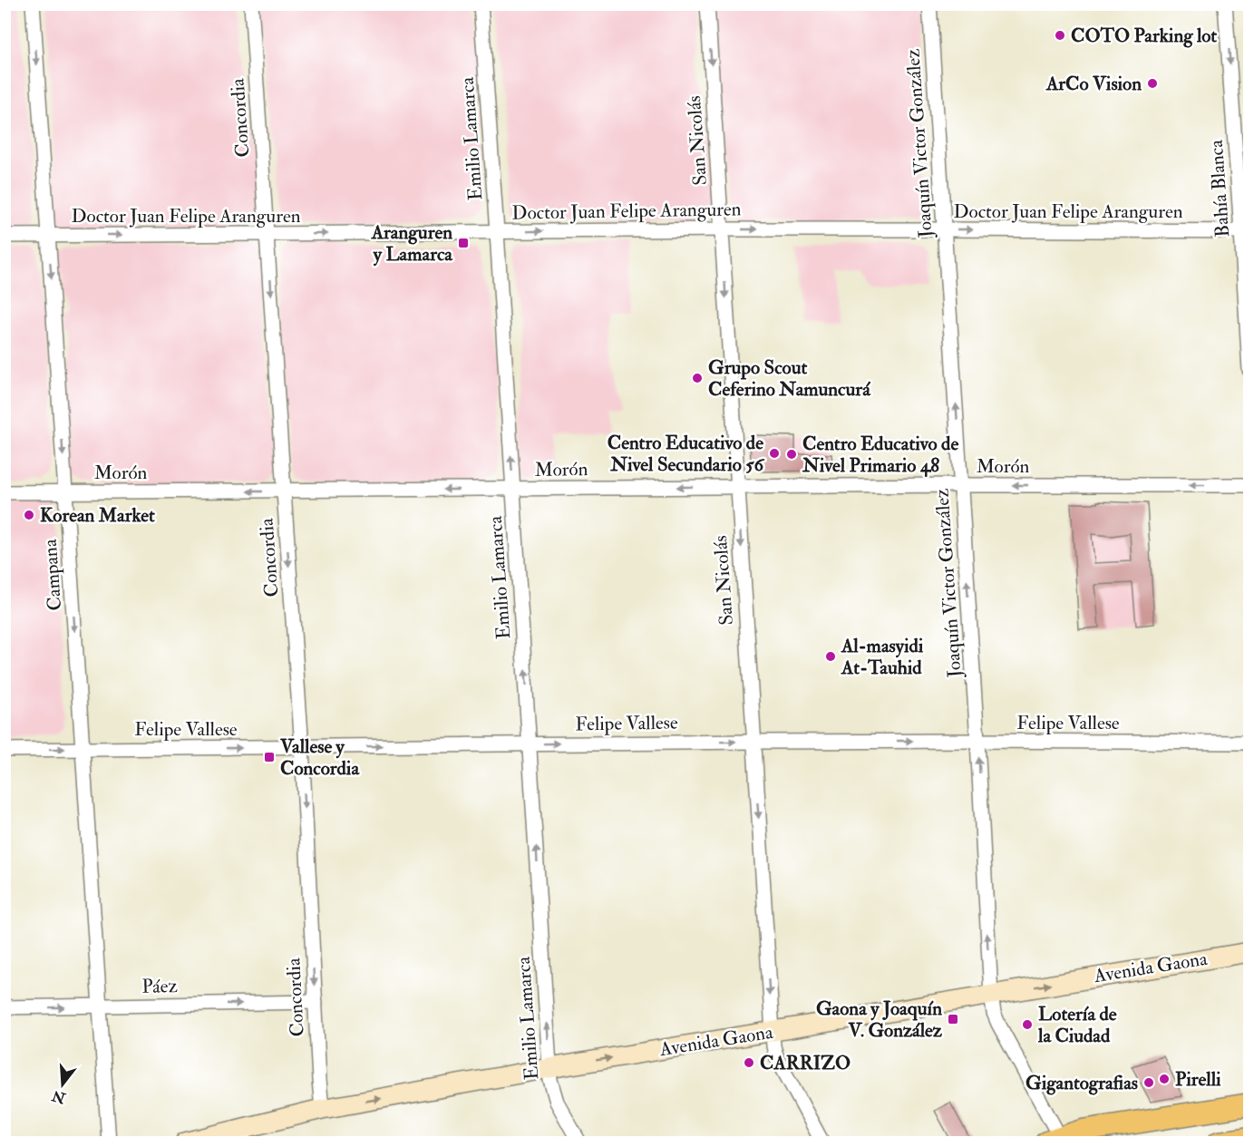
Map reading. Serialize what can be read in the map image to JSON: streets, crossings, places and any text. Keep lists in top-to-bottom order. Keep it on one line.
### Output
{"streets":{"main road":["Avenida Gaona"],"street":["Concordia","Emilio Lamarca","San Nicolás","Joaquín Victor González","Bahía Blanca","Doctor Juan Felipe Aranguren","Morón","Campana","Felipe Vallese","Páez"]},"crossings":[["Concordia","Doctor Juan Felipe Aranguren"],["Concordia","Morón"],["Concordia","Felipe Vallese"],["Concordia","Avenida Gaona"],["Concordia","Páez"],["Emilio Lamarca","Doctor Juan Felipe Aranguren"],["Emilio Lamarca","Morón"],["Emilio Lamarca","Felipe Vallese"],["Emilio Lamarca","Avenida Gaona"],["San Nicolás","Doctor Juan Felipe Aranguren"],["San Nicolás","Morón"],["San Nicolás","Felipe Vallese"],["San Nicolás","Avenida Gaona"],["Joaquín Victor González","Doctor Juan Felipe Aranguren"],["Joaquín Victor González","Morón"],["Joaquín Victor González","Felipe Vallese"],["Joaquín Victor González","Avenida Gaona"],["Bahía Blanca","Doctor Juan Felipe Aranguren"],["Doctor Juan Felipe Aranguren","Campana"],["Morón","Campana"],["Campana","Felipe Vallese"],["Campana","Páez"]],"one_way":["Concordia","Emilio Lamarca","San Nicolás","Joaquín Victor González","Bahía Blanca","Doctor Juan Felipe Aranguren","Morón","Campana","Felipe Vallese","Avenida Gaona","Páez"],"places":{"other":["COTO Parking lot","ArCo Vision","Grupo Scout Ceferino Namuncurá","Centro Educativo de Nivel Secundario 56","Centro Educativo de Nivel Primario 48","Korean Market","Al-masyidi At-Tauhid","Lotería de la Ciudad","CARRIZO","Pirelli","Gigantografias"],"transit":["Aranguren y Lamarca","Vallese y Concordia","Gaona y Joaquín V. González"]},"north":"bottom"}
